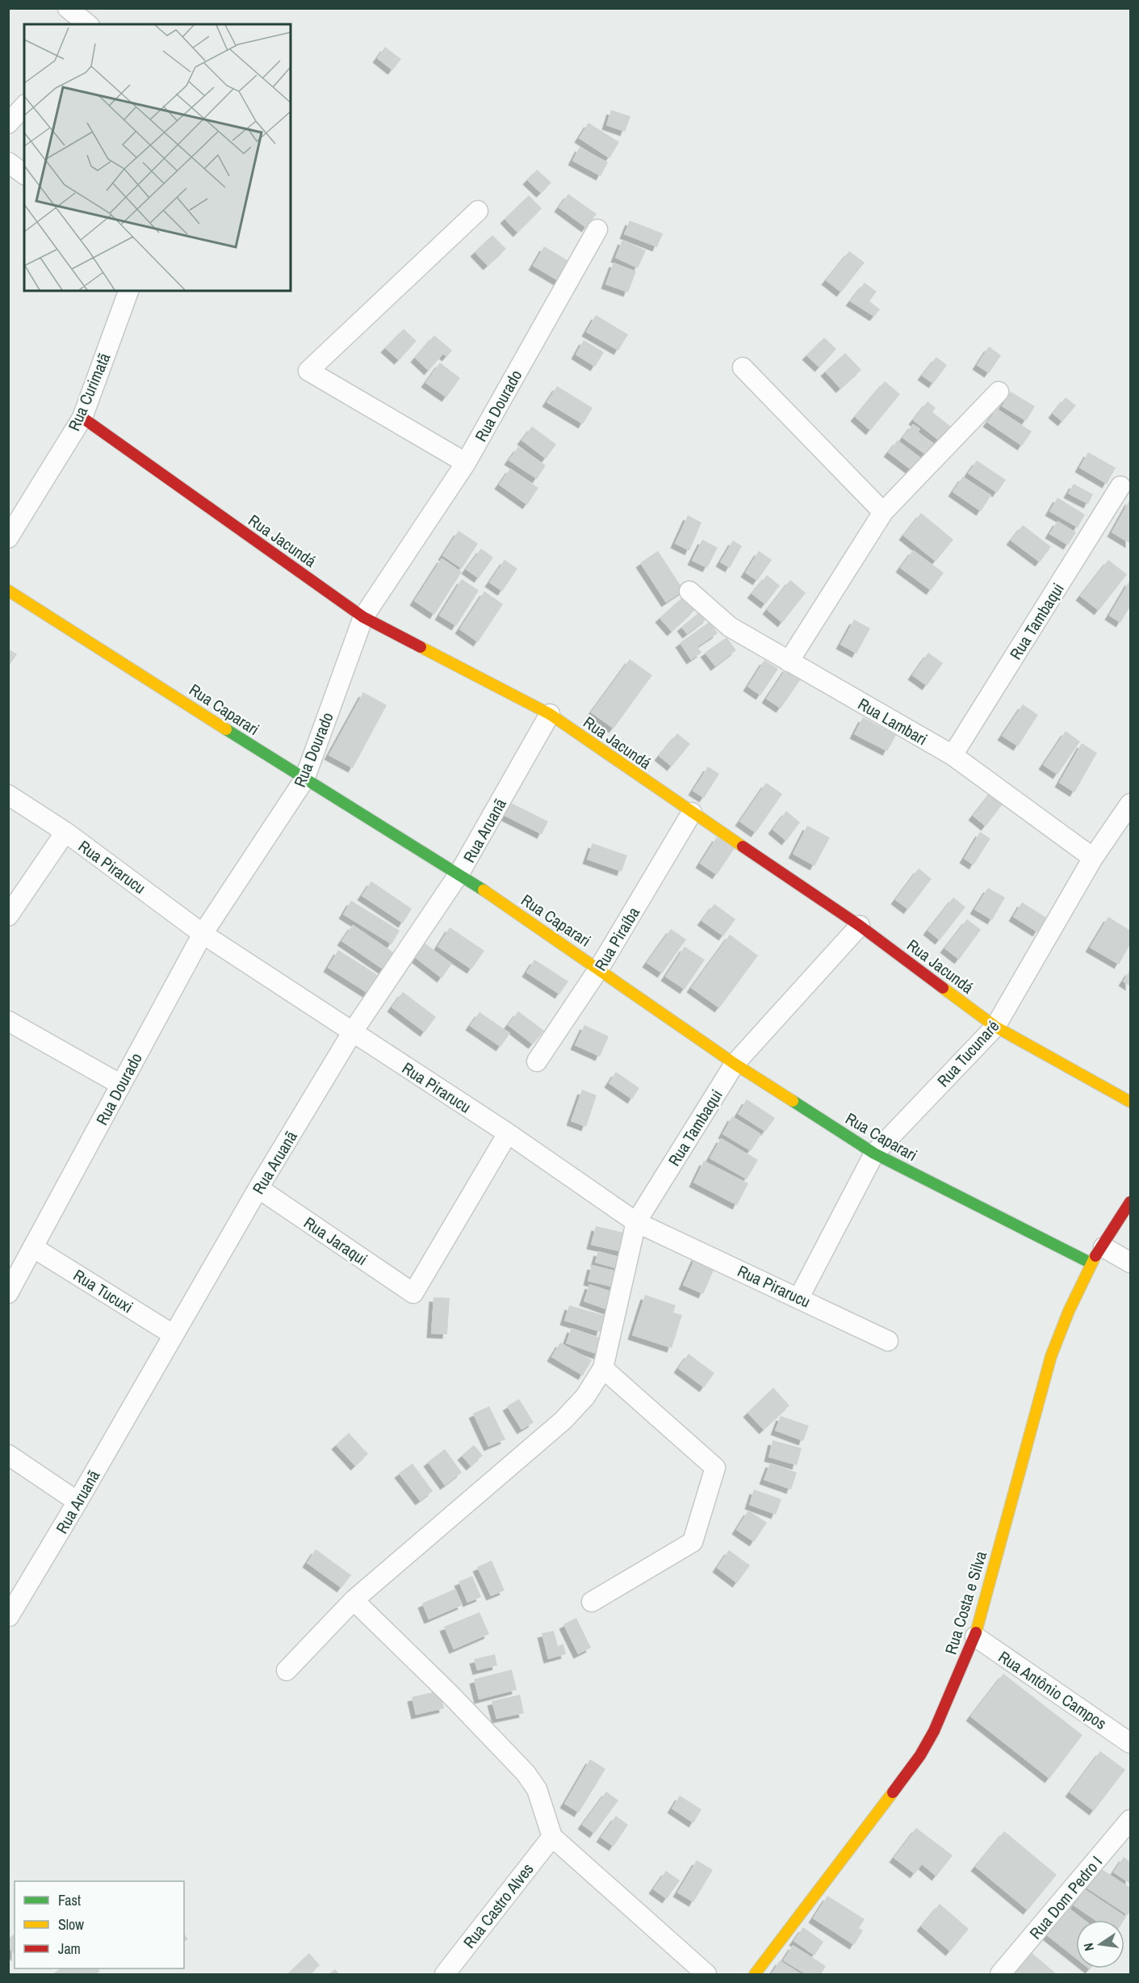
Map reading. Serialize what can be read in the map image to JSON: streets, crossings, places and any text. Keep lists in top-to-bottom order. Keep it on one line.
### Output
{"streets":{"street":["Rua Curimatã","Rua Dourado","Rua Jacundá","Rua Tambaqui","Rua Caparari","Rua Lambari","Rua Aruanã","Rua Pirarucu","Rua Piraíba","Rua Tucunaré","Rua Jaraqui","Rua Tucuxi","Rua Costa e Silva","Rua Antônio Campos","Rua Dom Pedro I","Rua Castro Alves"]},"crossings":[["Rua Curimatã","Rua Jacundá"],["Rua Dourado","Rua Jacundá"],["Rua Dourado","Rua Caparari"],["Rua Dourado","Rua Pirarucu"],["Rua Dourado","Rua Tucuxi"],["Rua Jacundá","Rua Tambaqui"],["Rua Jacundá","Rua Aruanã"],["Rua Jacundá","Rua Piraíba"],["Rua Jacundá","Rua Tucunaré"],["Rua Tambaqui","Rua Caparari"],["Rua Tambaqui","Rua Lambari"],["Rua Tambaqui","Rua Pirarucu"],["Rua Caparari","Rua Aruanã"],["Rua Caparari","Rua Piraíba"],["Rua Caparari","Rua Tucunaré"],["Rua Caparari","Rua Costa e Silva"],["Rua Lambari","Rua Tucunaré"],["Rua Aruanã","Rua Pirarucu"],["Rua Aruanã","Rua Jaraqui"],["Rua Aruanã","Rua Tucuxi"],["Rua Pirarucu","Rua Tucunaré"],["Rua Pirarucu","Rua Jaraqui"],["Rua Costa e Silva","Rua Antônio Campos"]],"legend":["Fast","Slow","Jam"],"north":"left"}
